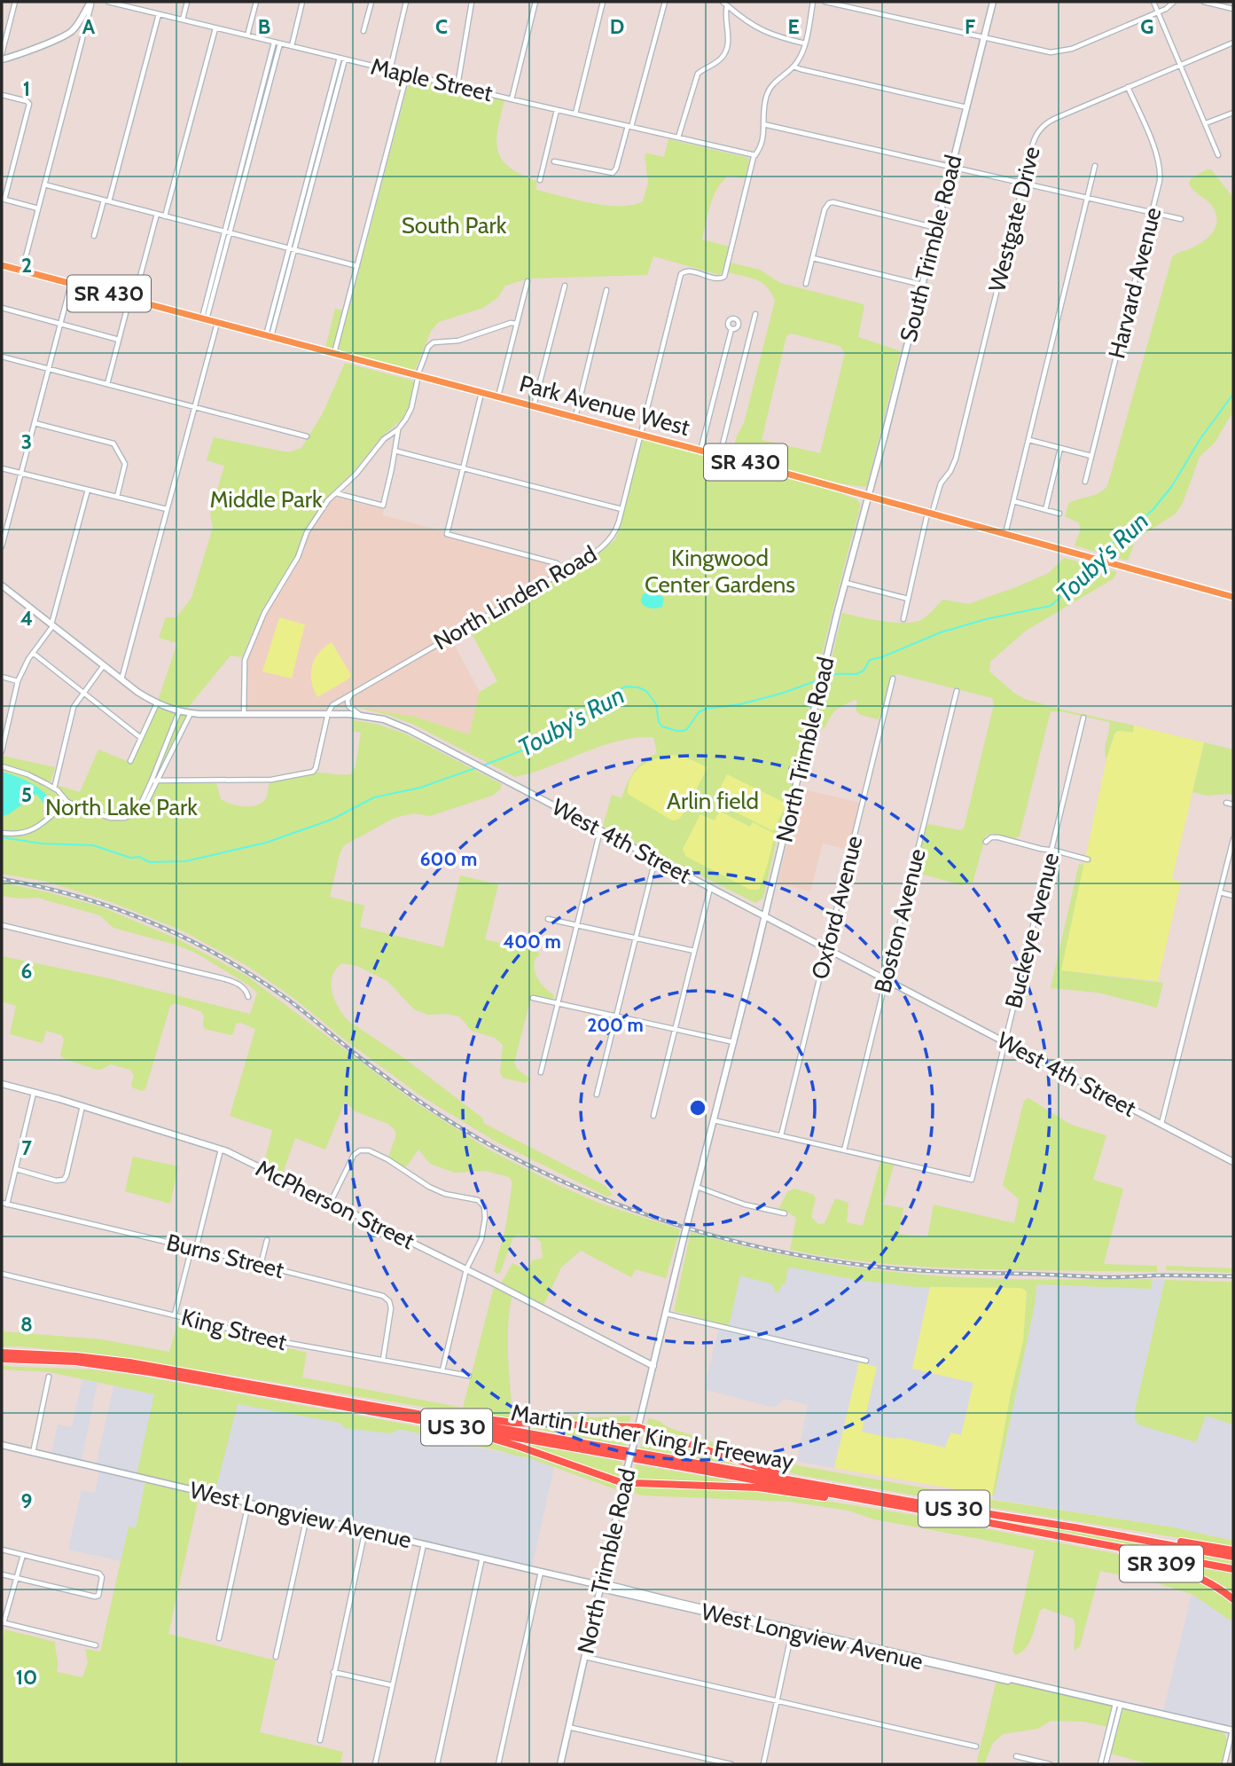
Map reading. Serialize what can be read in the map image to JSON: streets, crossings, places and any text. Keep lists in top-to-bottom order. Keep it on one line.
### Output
{"streets":{"highway":["US 30","Martin Luther King Jr. Freeway","SR 309"],"main road":["South Trimble Road","SR 430","Park Avenue West","North Trimble Road","West 4th Street","McPherson Street","West Longview Avenue"],"street":["Maple Street","Westgate Drive","Harvard Avenue","North Linden Road","Oxford Avenue","Boston Avenue","Buckeye Avenue","Burns Street","King Street"]},"crossings":[["Maple Street","North Linden Road"],["Westgate Drive","Harvard Avenue"],["Westgate Drive","Park Avenue West"],["South Trimble Road","Park Avenue West"],["South Trimble Road","North Trimble Road"],["Park Avenue West","North Linden Road"],["Park Avenue West","North Trimble Road"],["North Linden Road","West 4th Street"],["North Trimble Road","West 4th Street"],["North Trimble Road","McPherson Street"],["North Trimble Road","West Longview Avenue"],["West 4th Street","Oxford Avenue"],["West 4th Street","Boston Avenue"],["West 4th Street","Buckeye Avenue"],["Boston Avenue","Buckeye Avenue"],["Burns Street","King Street"],["Martin Luther King Jr. Freeway","SR 309"]],"water":["Touby's Run"],"parks":["South Park","Middle Park","Kingwood Center Gardens","Arlin field","North Lake Park"],"grid":{"columns":["A","B","C","D","E","F","G"],"rows":["1","2","3","4","5","6","7","8","9","10"]},"rings":["600 m","400 m","200 m"]}
